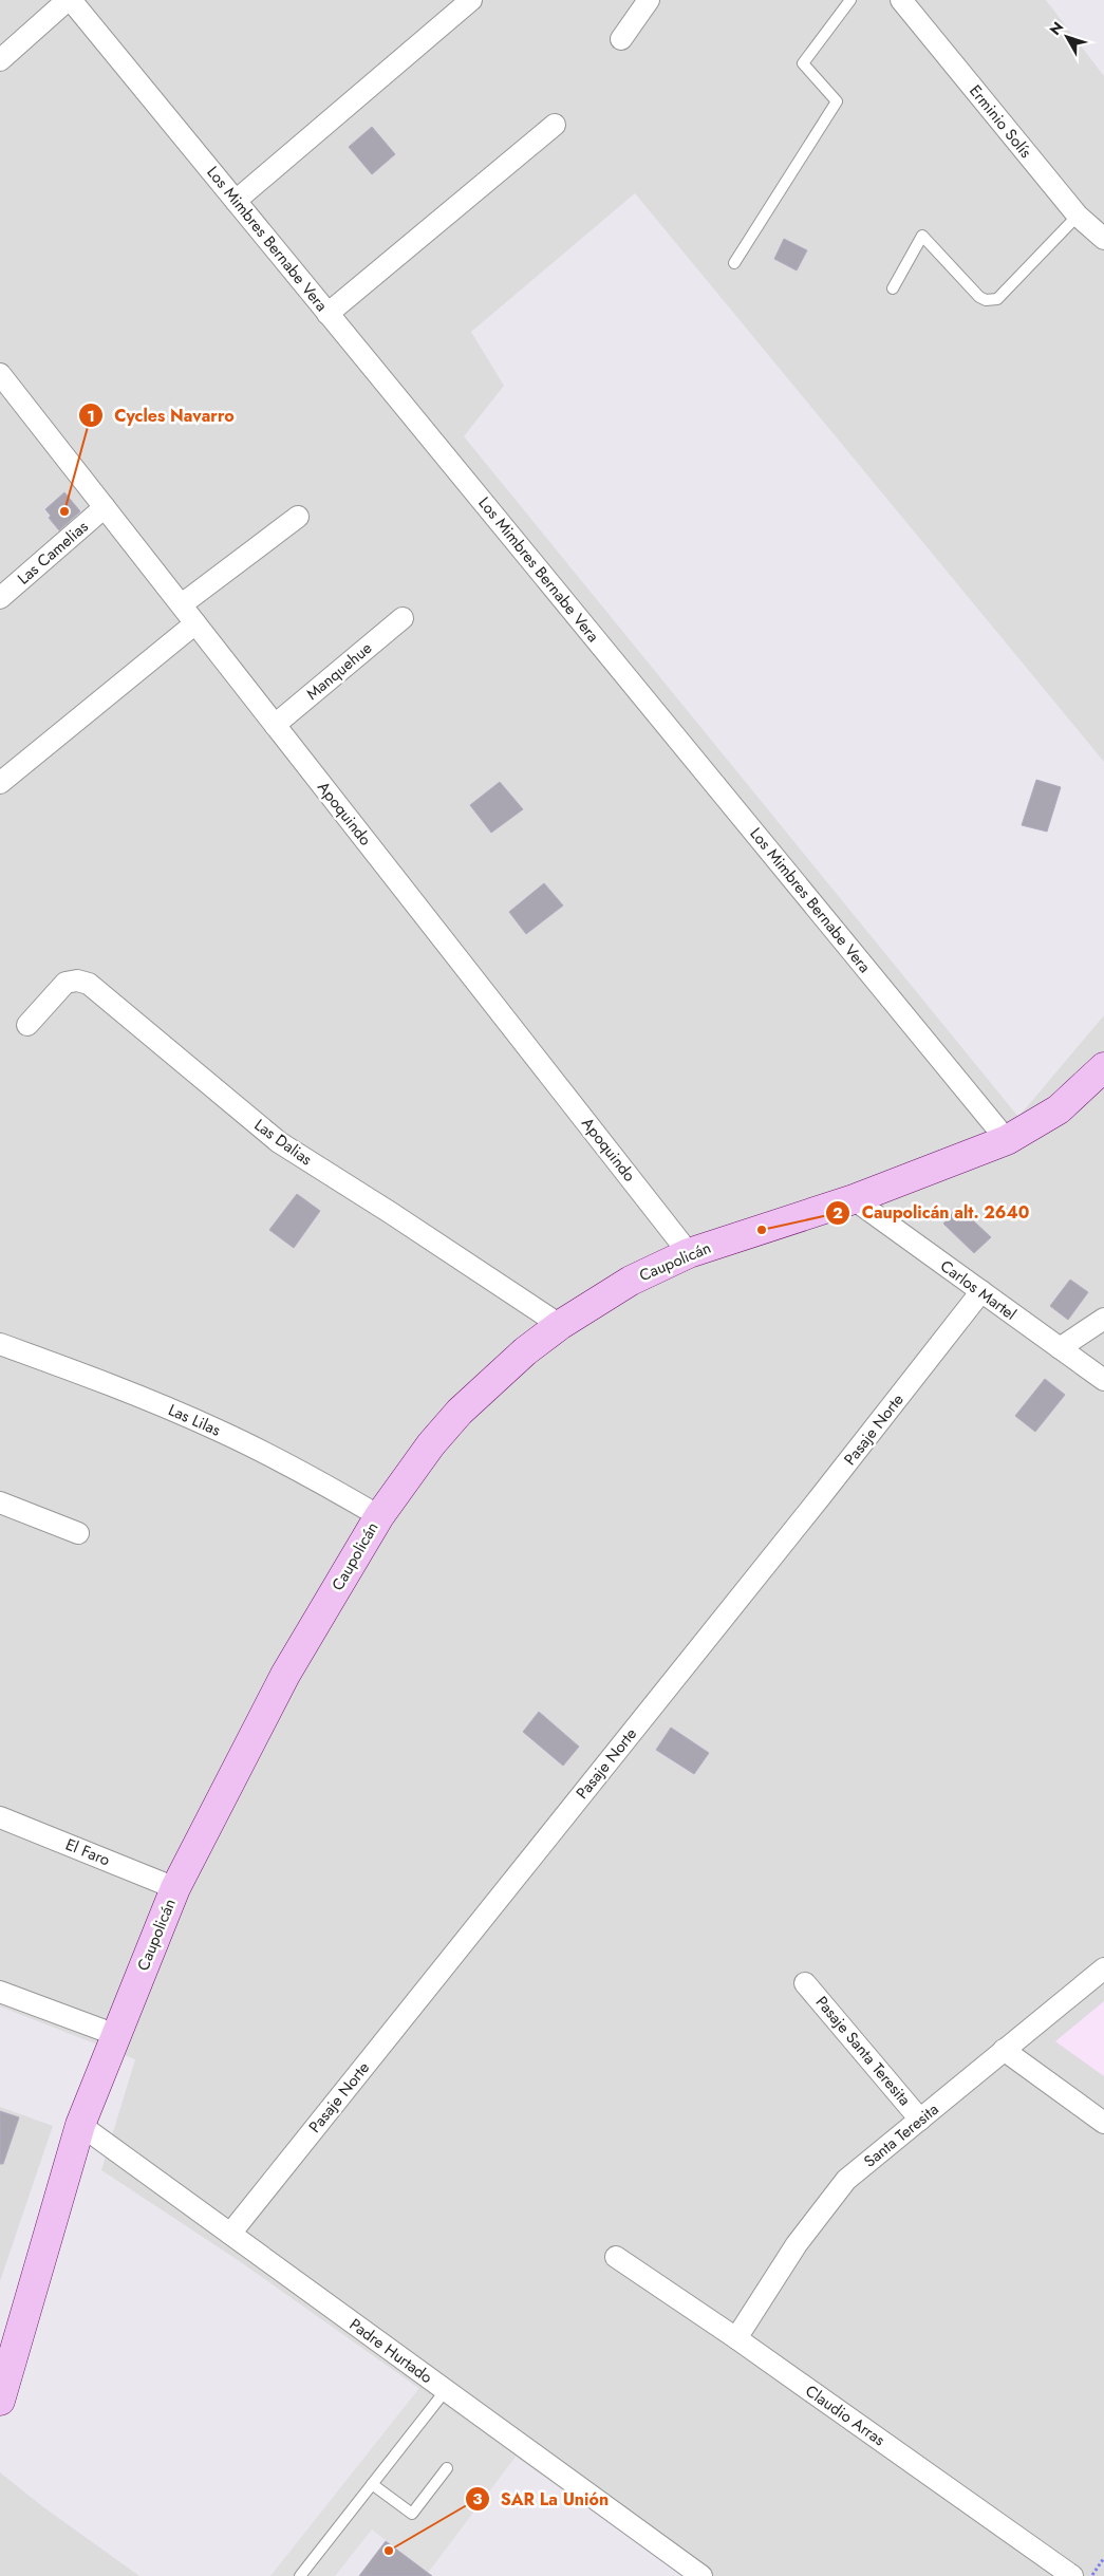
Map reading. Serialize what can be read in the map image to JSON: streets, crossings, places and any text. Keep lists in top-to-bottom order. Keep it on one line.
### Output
{"streets":{"street":["Erminio Solís","Los Mimbres Bernabe Vera","Las Camelias","Manquehue","Apoquindo","Las Dalias","Caupolicán","Carlos Martel","Las Lilas","Pasaje Norte","El Faro","Pasaje Santa Teresita","Santa Teresita","Padre Hurtado","Claudio Arras"]},"crossings":[["Los Mimbres Bernabe Vera","Caupolicán"],["Las Camelias","Apoquindo"],["Manquehue","Apoquindo"],["Apoquindo","Caupolicán"],["Las Dalias","Caupolicán"],["Caupolicán","Carlos Martel"],["Caupolicán","Las Lilas"],["Caupolicán","El Faro"],["Caupolicán","Padre Hurtado"],["Carlos Martel","Pasaje Norte"],["Pasaje Norte","Padre Hurtado"],["Pasaje Santa Teresita","Santa Teresita"],["Santa Teresita","Claudio Arras"]],"places":["Cycles Navarro","Caupolicán alt. 2640","SAR La Unión"],"north":"top left"}
